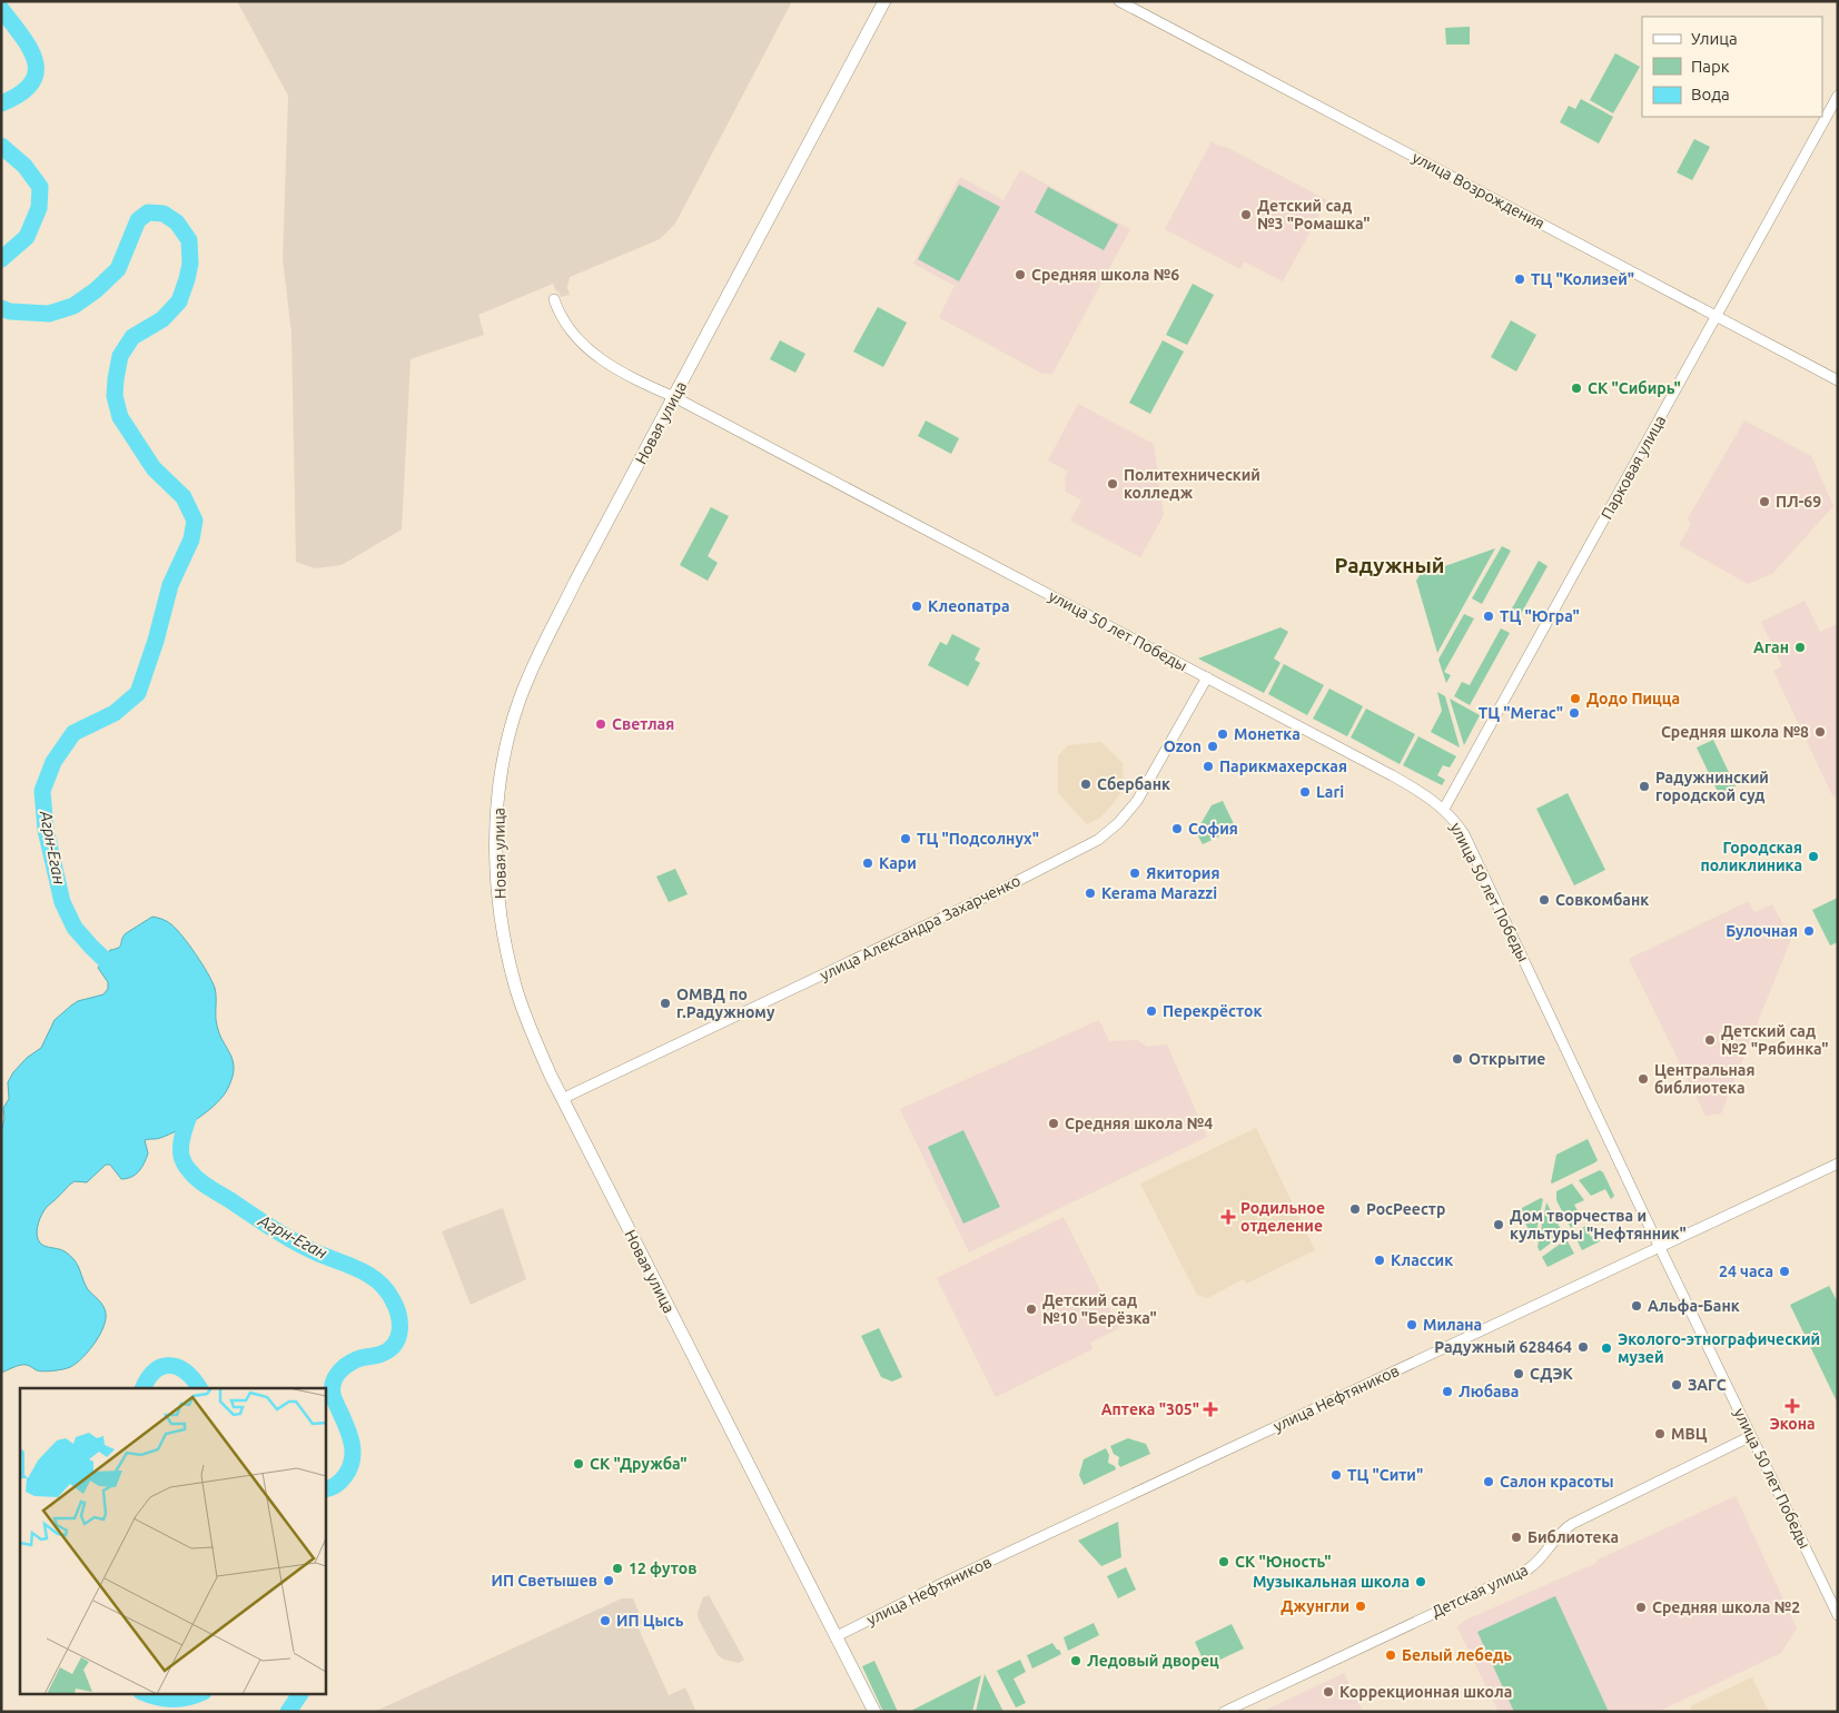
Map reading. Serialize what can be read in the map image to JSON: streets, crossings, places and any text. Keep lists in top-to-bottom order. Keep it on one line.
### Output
{"streets":{"street":["улица Возрождения","Новая улица","Парковая улица","улица 50 лет Победы","улица Александра Захарченко","улица Нефтяников","Детская улица"]},"crossings":[["улица Возрождения","Парковая улица"],["Новая улица","улица 50 лет Победы"],["Новая улица","улица Александра Захарченко"],["Новая улица","улица Нефтяников"],["Парковая улица","улица 50 лет Победы"],["улица 50 лет Победы","улица Александра Захарченко"],["улица 50 лет Победы","улица Нефтяников"],["улица 50 лет Победы","Детская улица"]],"districts":["Радужный"],"water":["Агрн-Еган"],"places":{"other":["Детский сад №3 \"Ромашка\"","Средняя школа №6","ТЦ \"Колизей\"","СК \"Сибирь\"","Политехнический колледж","ПЛ-69","Клеопатра","ТЦ \"Югра\"","Аган","Додо Пицца","ТЦ \"Мегас\"","Светлая","Средняя школа №8","Монетка","Ozon","Парикмахерская","Сбербанк","Радужнинский городской суд","Lari","София","ТЦ \"Подсолнух\"","Городская поликлиника","Кари","Якитория","Kerama Marazzi","Совкомбанк","Булочная","ОМВД по г.Радужному","Перекрёсток","Детский сад №2 \"Рябинка\"","Открытие","Центральная библиотека","Средняя школа №4","РосРеестр","Дом творчества и культуры \"Нефтянник\"","Классик","24 часа","Альфа-Банк","Детский сад №10 \"Берёзка\"","Милана","Радужный 628464","Эколого-этнографический музей","СДЭК","ЗАГС","Любава","МВЦ","СК \"Дружба\"","ТЦ \"Сити\"","Салон красоты","Библиотека","СК \"Юность\"","12 футов","ИП Светышев","Музыкальная школа","Джунгли","Средняя школа №2","ИП Цысь","Белый лебедь","Ледовый дворец","Коррекционная школа"],"health":["Родильное отделение","Экона","Аптека \"305\""]},"legend":["Улица","Парк","Вода"]}
